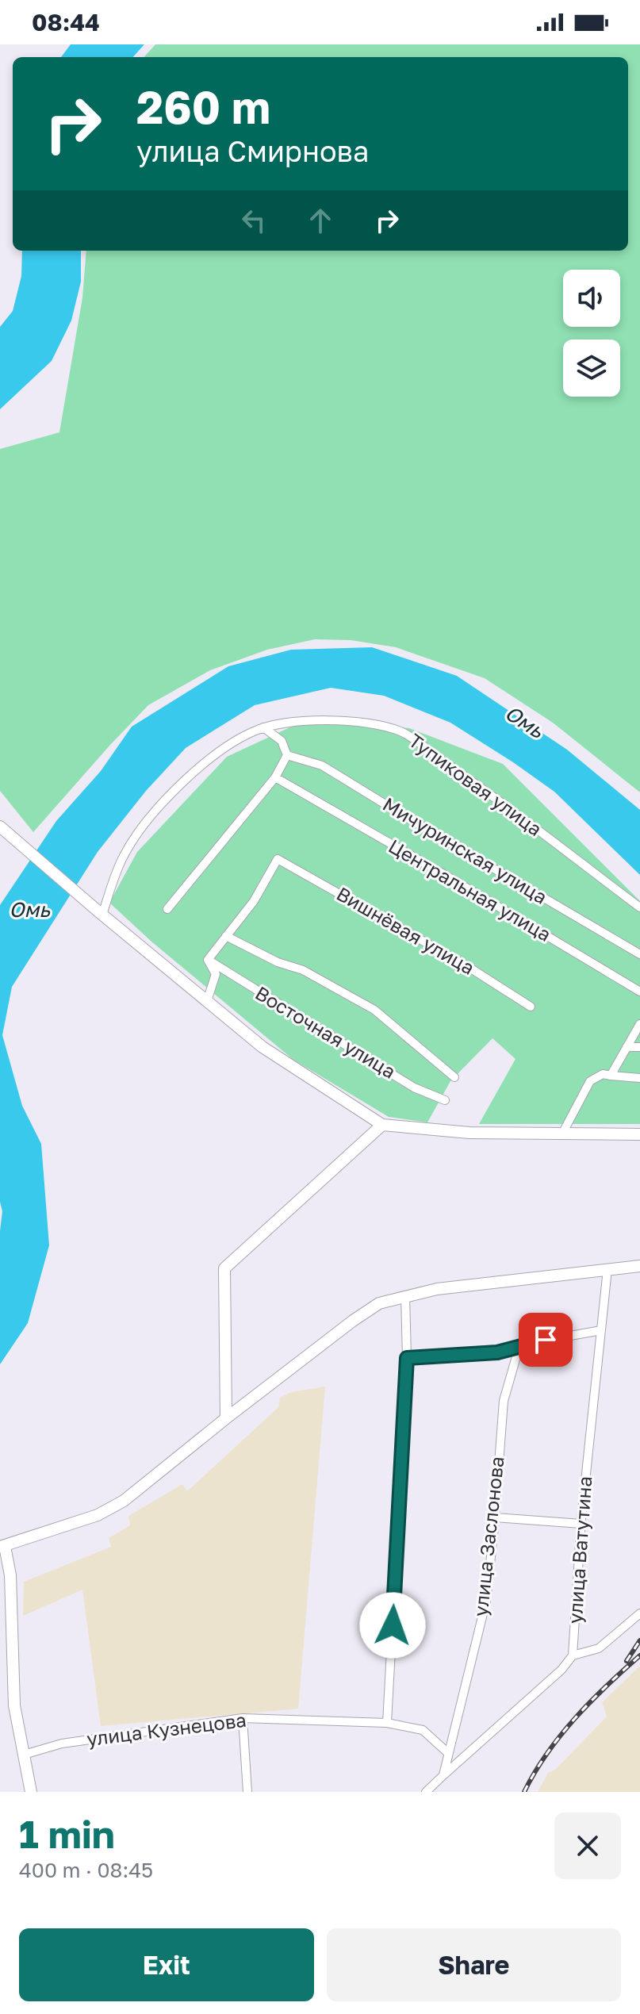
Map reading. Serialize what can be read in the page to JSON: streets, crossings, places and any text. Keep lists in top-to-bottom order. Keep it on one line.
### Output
{"streets":{"street":["Тупиковая улица","Мичуринская улица","Центральная улица","Вишнёвая улица","Восточная улица","улица Заслонова","улица Ватутина","улица Кузнецова"]},"crossings":[["улица Заслонова","улица Кузнецова"]],"water":["Омь"],"page":{"status":"08:44","turn":["260 m","улица Смирнова"],"heading":["1 min","400 m · 08:45"],"buttons":["Exit","Share"]}}
